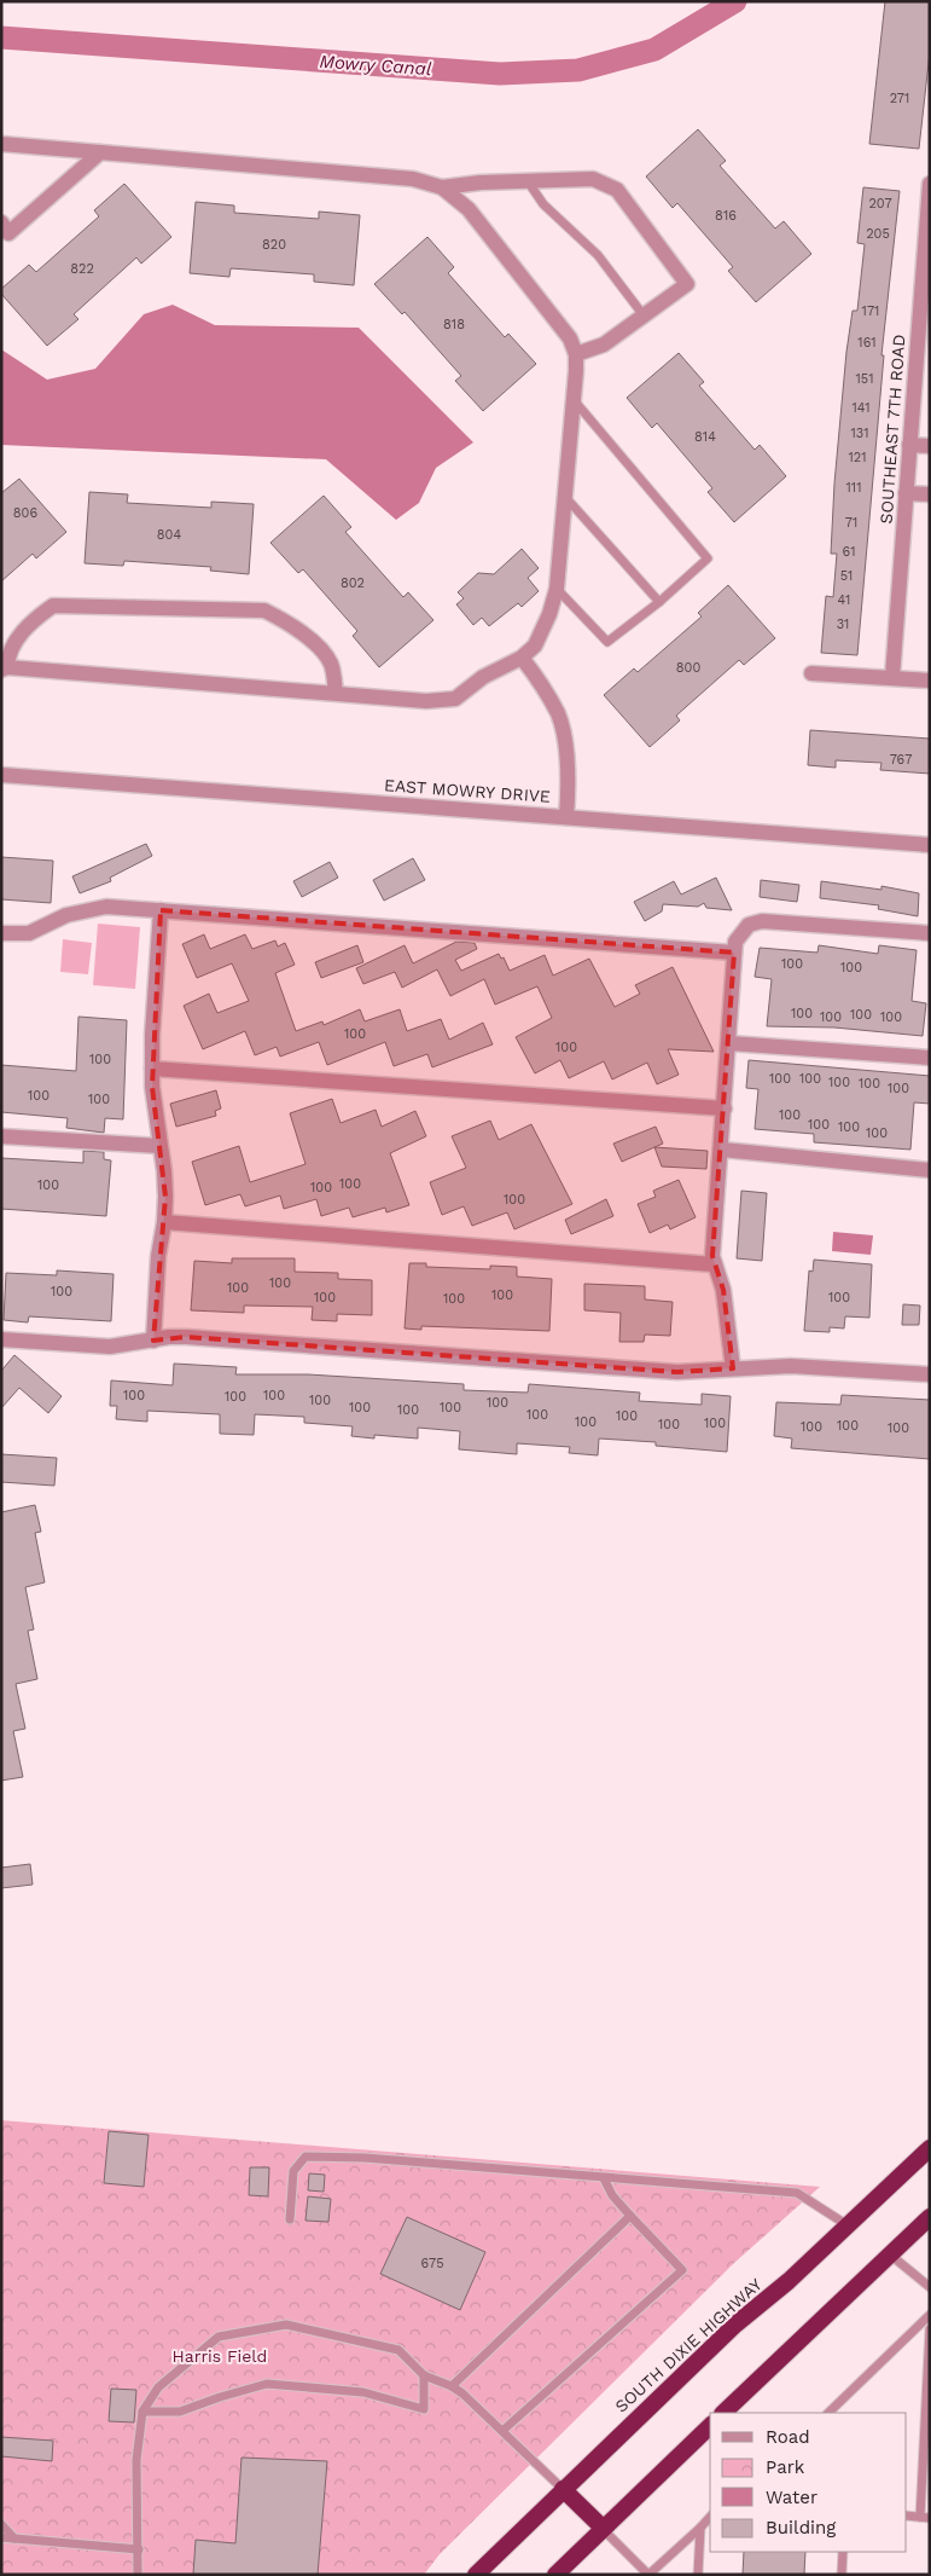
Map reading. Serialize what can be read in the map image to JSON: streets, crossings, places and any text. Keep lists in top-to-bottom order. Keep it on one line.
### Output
{"streets":{"highway":["SOUTH DIXIE HIGHWAY"],"street":["SOUTHEAST 7TH ROAD","EAST MOWRY DRIVE"]},"water":["Mowry Canal"],"parks":["Harris Field"],"house_numbers":["271","207","816","205","820","822","171","818","161","151","141","131","814","121","111","806","71","804","61","51","802","41","31","800","767","100","100","100","100","100","100","100","100","100","100","100","100","100","100","100","100","100","100","100","100","100","100","100","100","100","100","100","100","100","100","100","100","100","100","100","100","100","100","100","100","100","100","100","100","100","100","100","675"],"legend":["Road","Park","Water","Building"]}
